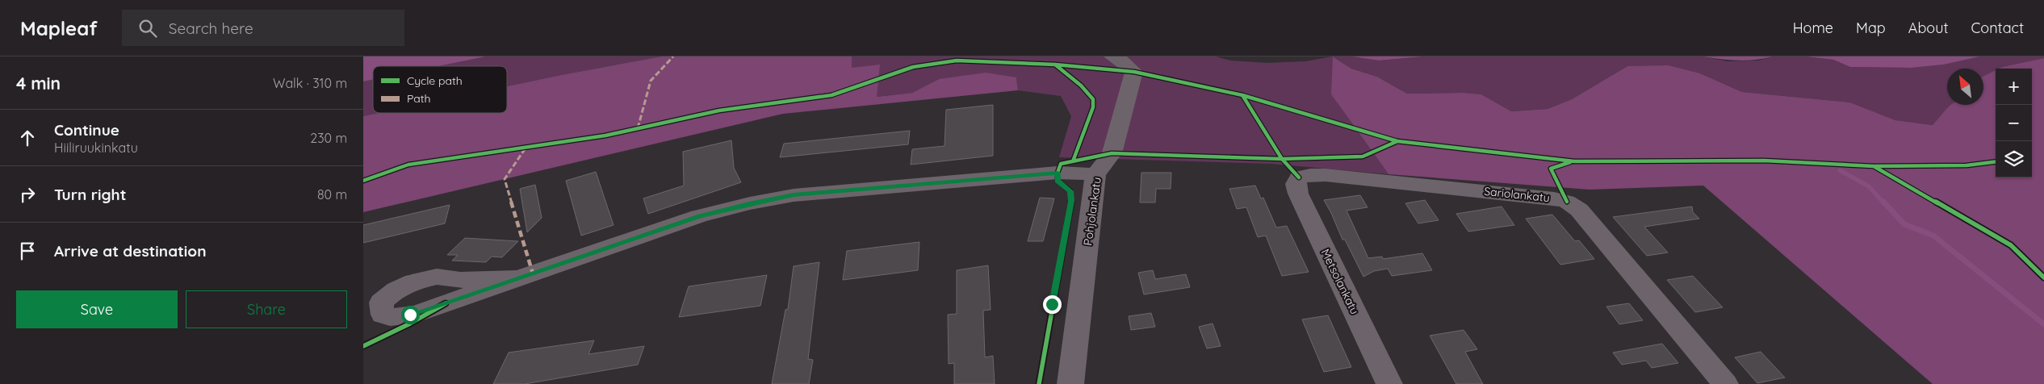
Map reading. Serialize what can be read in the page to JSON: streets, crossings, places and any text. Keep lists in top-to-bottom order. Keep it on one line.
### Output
{"streets":{"street":["Sariolankatu","Pohjolankatu","Metsolankatu"]},"crossings":[["Sariolankatu","Metsolankatu"]],"legend":["Cycle path","Path"],"north":"top left","page":{"header":"Mapleaf","search":"Search here","nav":["Home","Map","About","Contact"],"heading":["4 min","Walk · 310 m"],"map_buttons":["+","−"],"list":[["Continue","Hiiliruukinkatu","230 m"],["Turn right","80 m"],"Arrive at destination"],"buttons":["Save","Share"]}}
